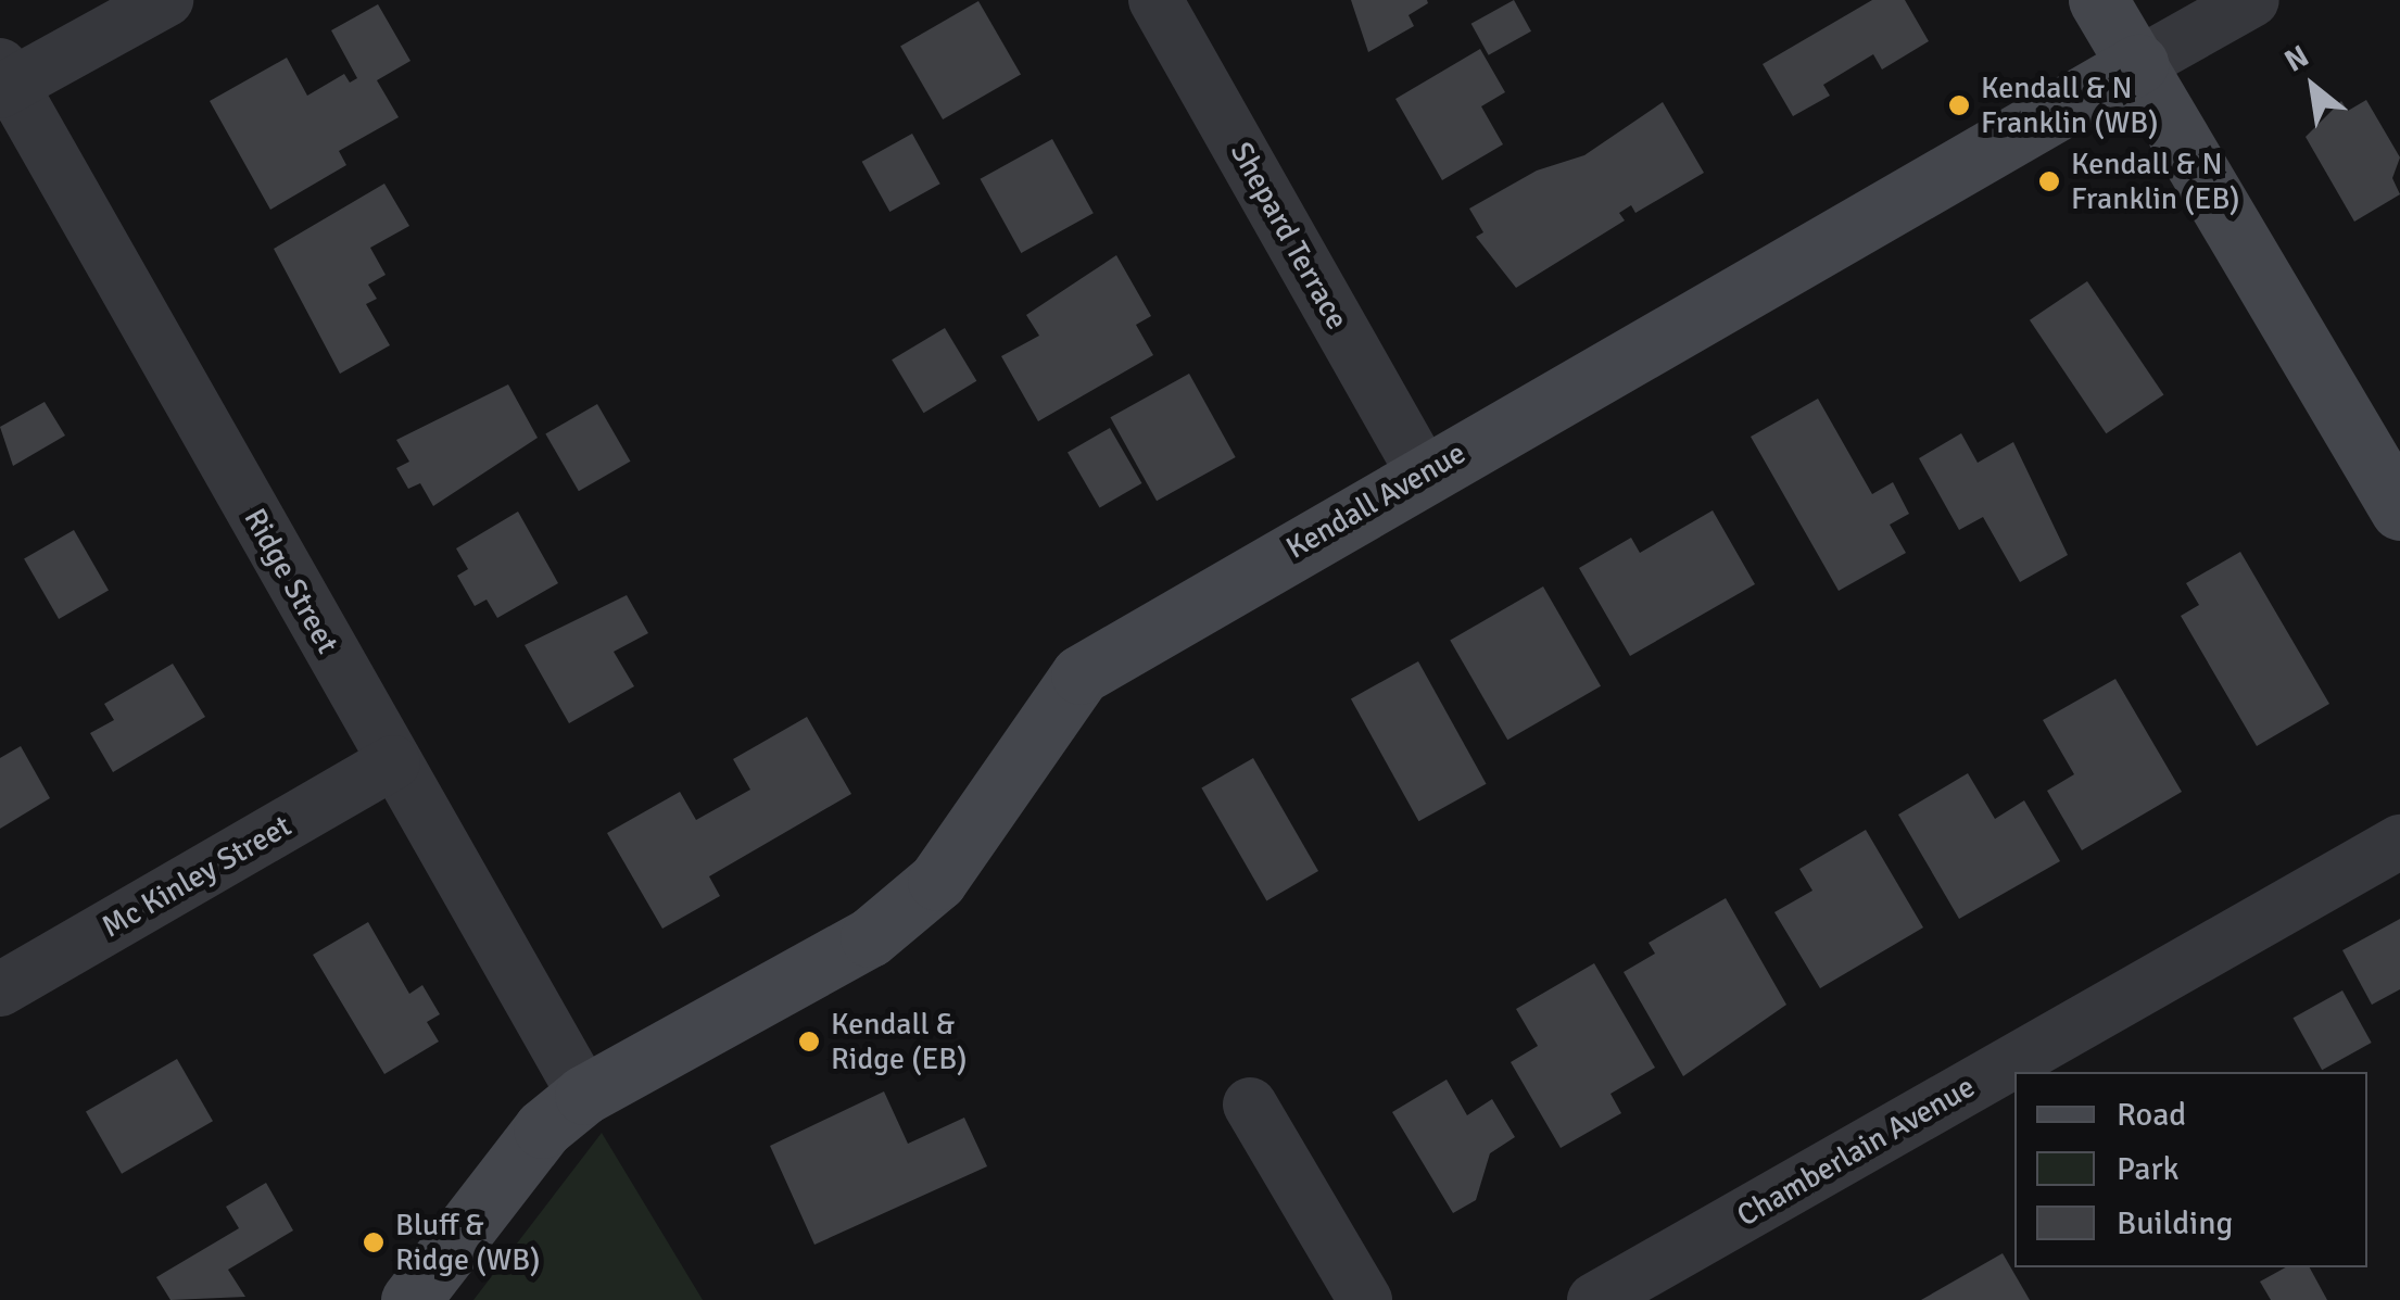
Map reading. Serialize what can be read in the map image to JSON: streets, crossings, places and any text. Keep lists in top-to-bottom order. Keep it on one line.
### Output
{"streets":{"street":["Shepard Terrace","Kendall Avenue","Ridge Street","Mc Kinley Street","Chamberlain Avenue"]},"crossings":[["Shepard Terrace","Kendall Avenue"],["Kendall Avenue","Ridge Street"],["Ridge Street","Mc Kinley Street"]],"places":["Kendall & N Franklin (WB)","Kendall & N Franklin (EB)","Kendall & Ridge (EB)","Bluff & Ridge (WB)"],"legend":["Road","Park","Building"],"north":"top left"}
